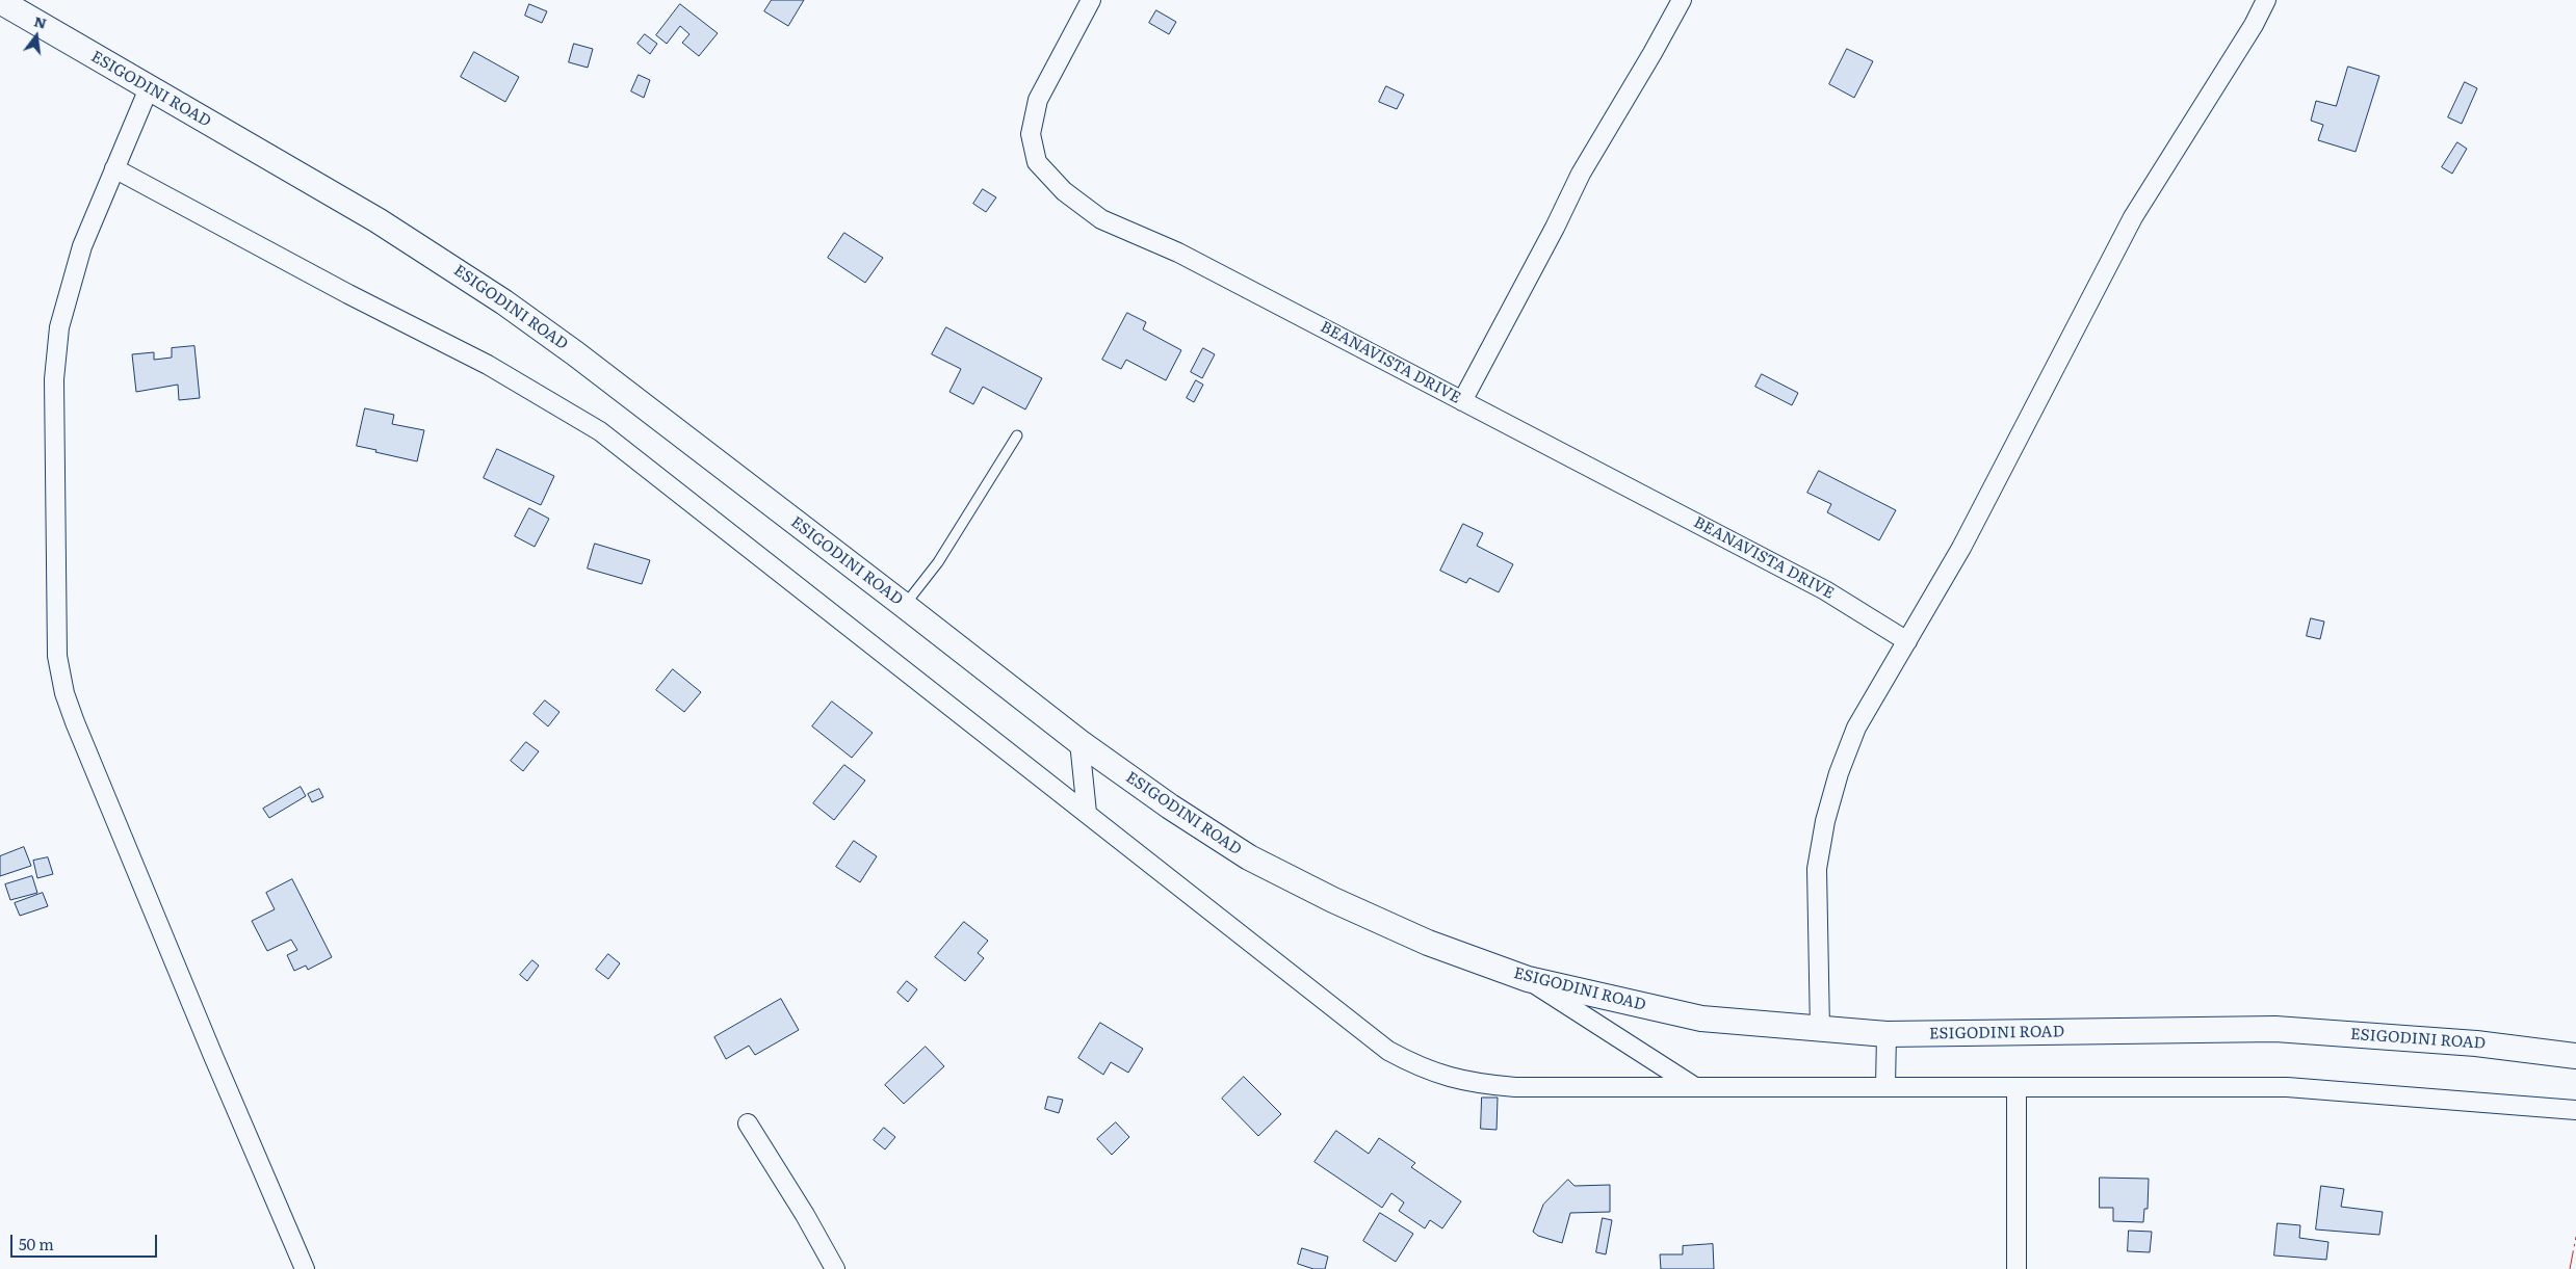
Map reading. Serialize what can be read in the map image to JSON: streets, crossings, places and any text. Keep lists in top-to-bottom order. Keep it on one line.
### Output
{"streets":{"main road":["ESIGODINI ROAD"],"street":["BEANAVISTA DRIVE"]},"scale_bar":"50 m","north":"top"}
